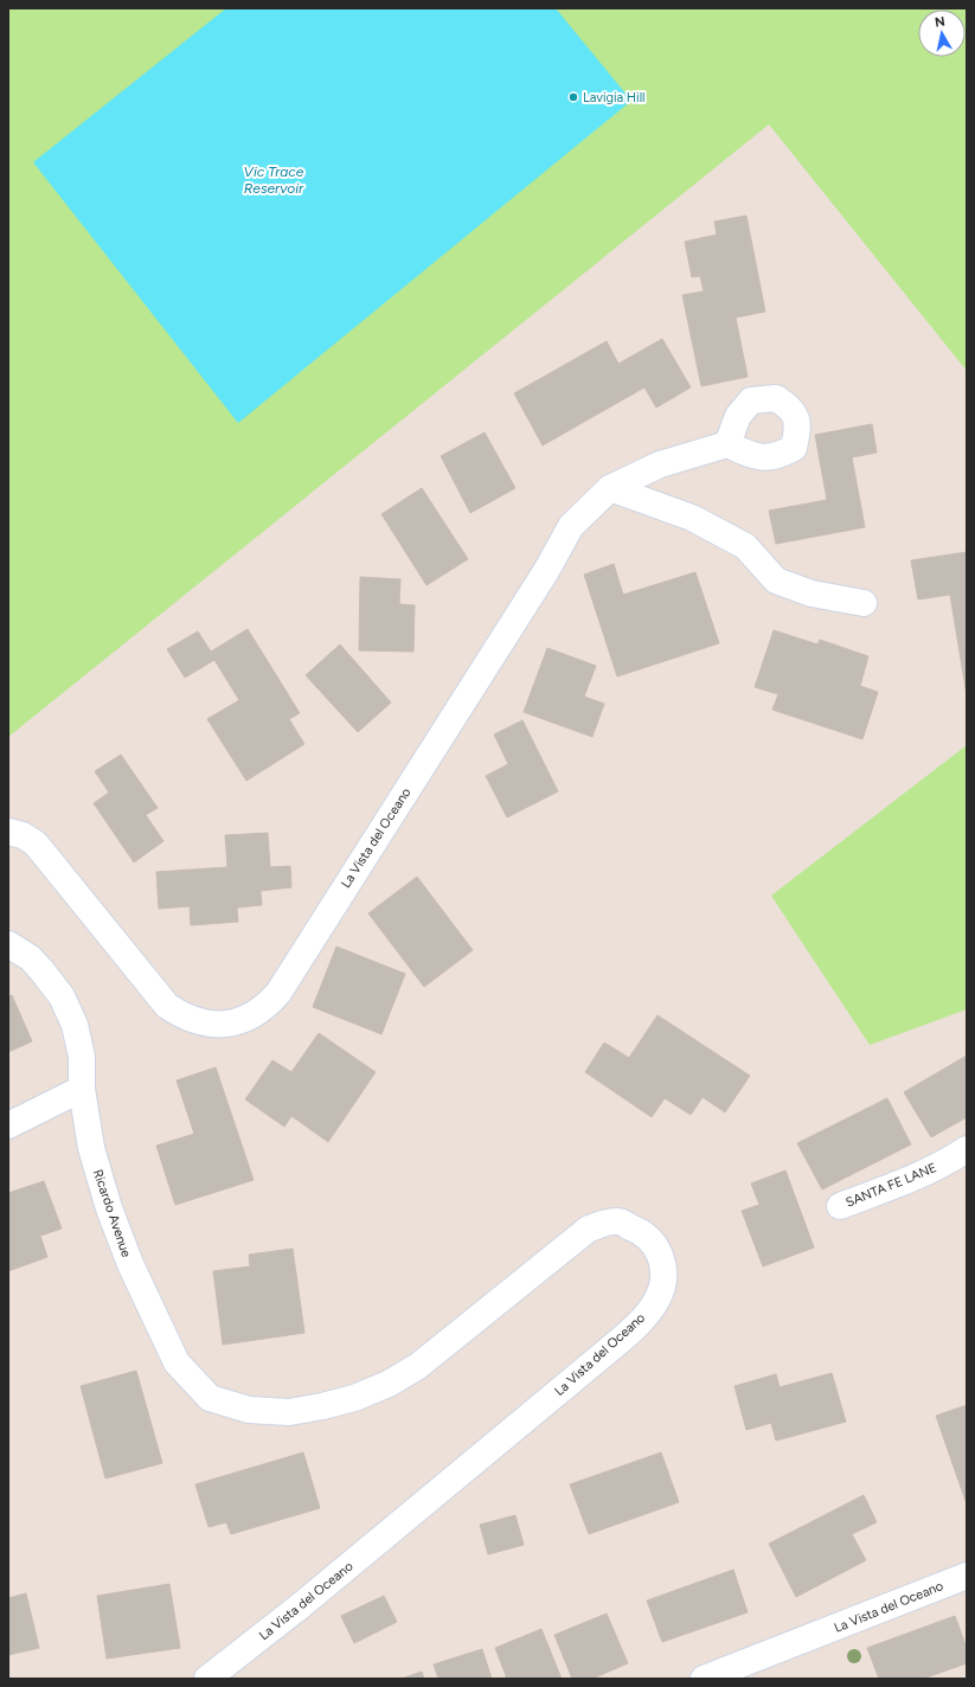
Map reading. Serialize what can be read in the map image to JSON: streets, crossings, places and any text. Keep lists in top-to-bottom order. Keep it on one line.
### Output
{"streets":{"street":["La Vista del Oceano","SANTA FE LANE","Ricardo Avenue"]},"crossings":[["La Vista del Oceano","Ricardo Avenue"]],"water":["Vic Trace Reservoir"],"places":["Lavigia Hill"],"north":"top"}
